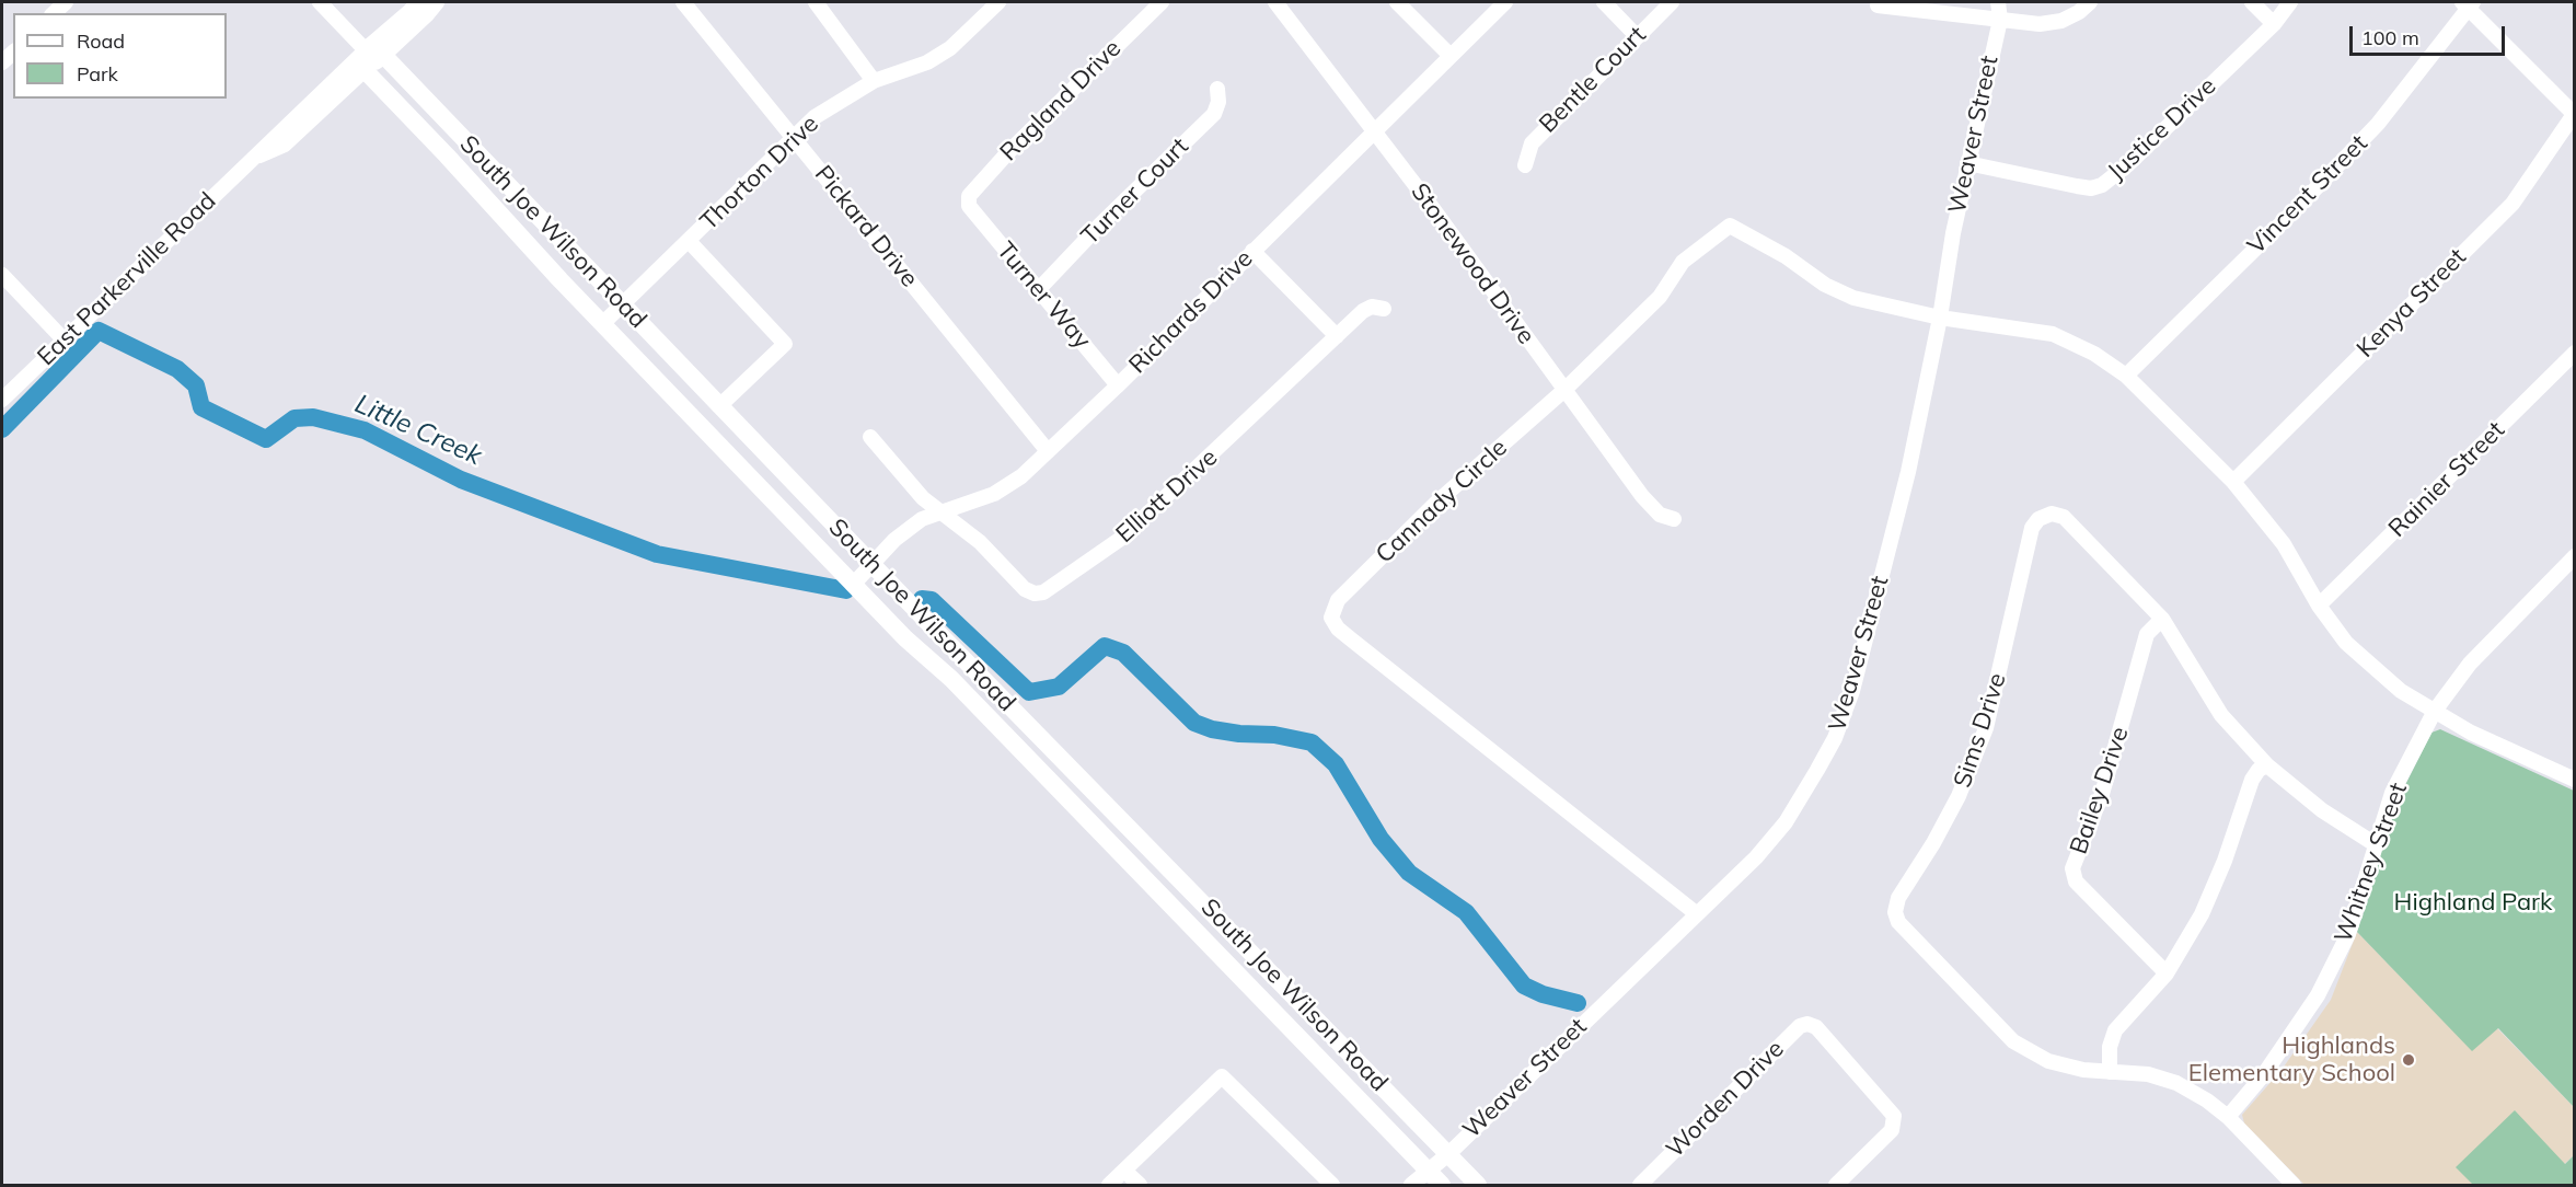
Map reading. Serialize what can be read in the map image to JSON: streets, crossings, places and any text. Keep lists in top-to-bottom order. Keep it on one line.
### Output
{"streets":{"main road":["South Joe Wilson Road","East Parkerville Road"],"street":["Bentle Court","Ragland Drive","Justice Drive","Weaver Street","Thorton Drive","Turner Court","Vincent Street","Pickard Drive","Stonewood Drive","Turner Way","Kenya Street","Richards Drive","Rainier Street","Elliott Drive","Cannady Circle","Sims Drive","Bailey Drive","Whitney Street","Worden Drive"]},"crossings":[["Ragland Drive","Turner Way"],["Justice Drive","Weaver Street"],["Weaver Street","South Joe Wilson Road"],["Weaver Street","Cannady Circle"],["Thorton Drive","Pickard Drive"],["Thorton Drive","South Joe Wilson Road"],["Turner Court","Turner Way"],["Pickard Drive","Richards Drive"],["South Joe Wilson Road","East Parkerville Road"],["South Joe Wilson Road","Richards Drive"],["Stonewood Drive","Richards Drive"],["Stonewood Drive","Cannady Circle"],["Turner Way","Richards Drive"],["Richards Drive","Elliott Drive"],["Sims Drive","Bailey Drive"],["Sims Drive","Whitney Street"]],"water":["Little Creek"],"parks":["Highland Park"],"places":["Highlands Elementary School"],"legend":["Road","Park"],"scale_bar":"100 m"}
